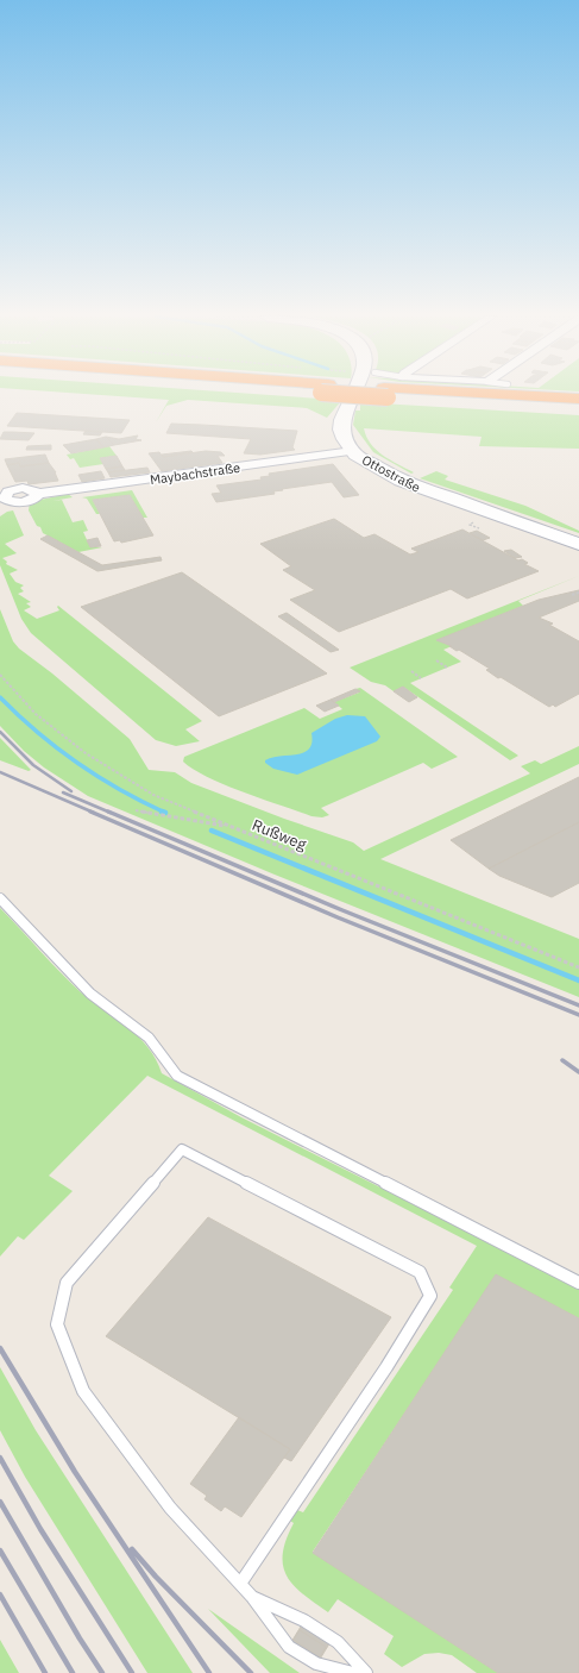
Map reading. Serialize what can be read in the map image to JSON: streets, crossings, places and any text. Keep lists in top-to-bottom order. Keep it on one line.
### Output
{"streets":{"main road":["Ottostraße"],"street":["Maybachstraße"],"path":["Rußweg"]},"crossings":[["Maybachstraße","Ottostraße"]]}
